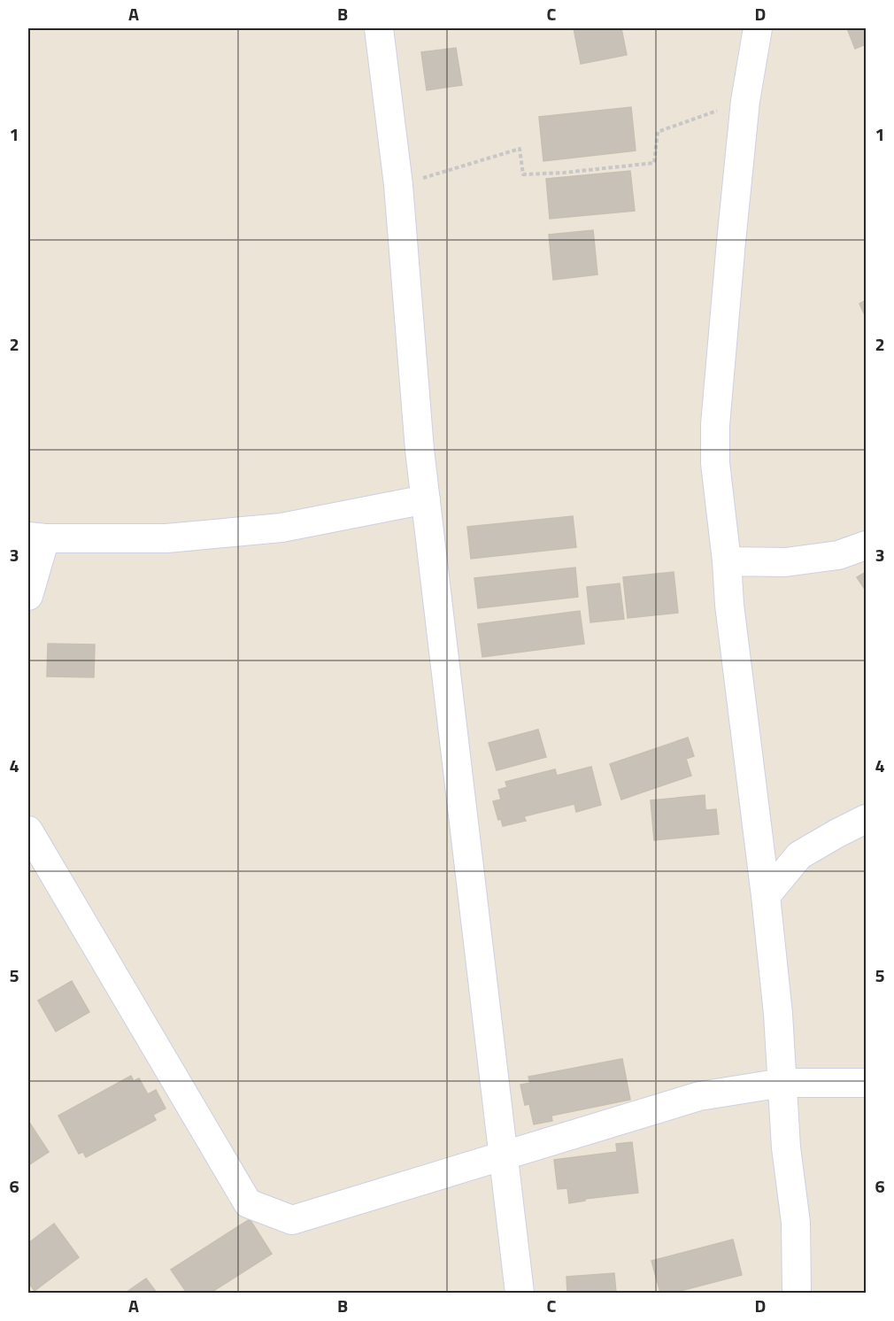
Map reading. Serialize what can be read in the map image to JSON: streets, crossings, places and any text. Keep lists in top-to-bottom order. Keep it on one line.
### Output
{"grid":{"columns":["A","B","C","D"],"rows":["1","2","3","4","5","6"]}}
